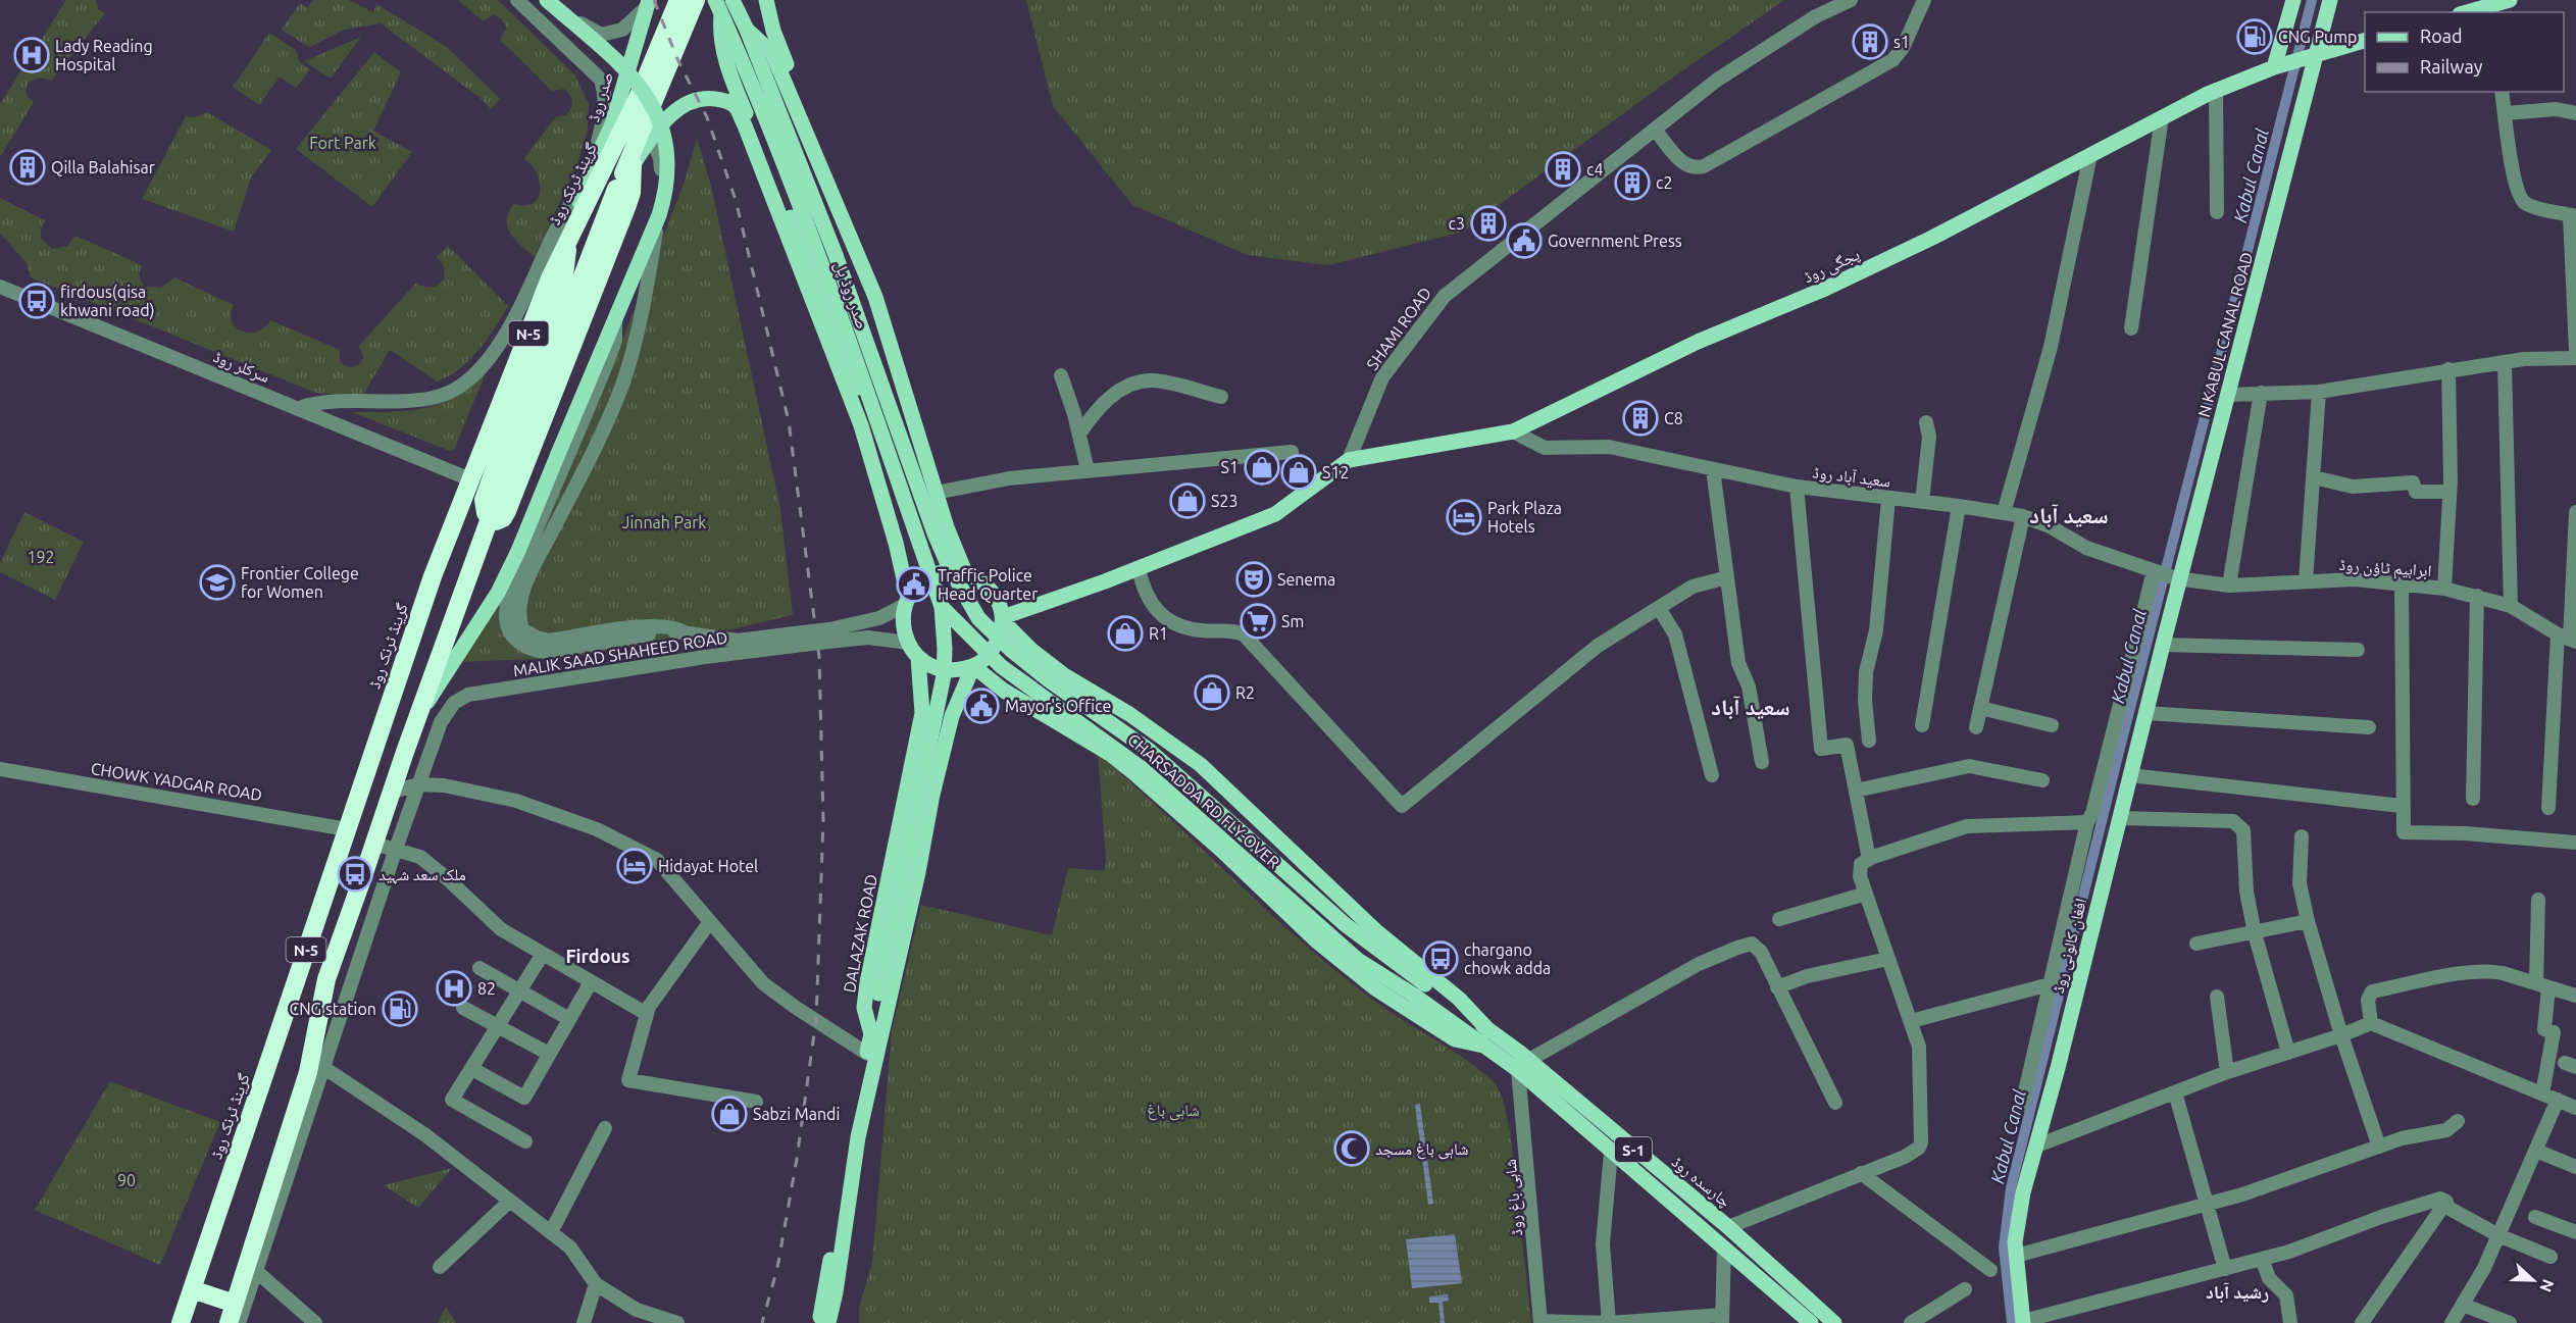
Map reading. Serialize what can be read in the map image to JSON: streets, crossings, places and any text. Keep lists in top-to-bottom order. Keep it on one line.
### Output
{"streets":{"highway":["گرینڈ ٹرنک روڈ","N-5"],"main road":["صدر روڈ","پجگی روڈ","صدر روڈ پل","N KABUL CANAL ROAD","CHARSADDA RD FLY-OVER","DALAZAK ROAD","افغان کالونی روڈ","S-1","چارسدہ روڈ"],"street":["SHAMI ROAD","سرکلر روڈ","سعید آباد روڈ","ابراہیم ٹاؤن روڈ","MALIK SAAD SHAHEED ROAD","CHOWK YADGAR ROAD","شاہی باغ روڈ"]},"crossings":[["صدر روڈ","گرینڈ ٹرنک روڈ"],["گرینڈ ٹرنک روڈ","سرکلر روڈ"],["گرینڈ ٹرنک روڈ","CHOWK YADGAR ROAD"],["پجگی روڈ","SHAMI ROAD"],["پجگی روڈ","N KABUL CANAL ROAD"],["پجگی روڈ","سعید آباد روڈ"],["صدر روڈ پل","CHARSADDA RD FLY-OVER"],["N KABUL CANAL ROAD","سعید آباد روڈ"],["N KABUL CANAL ROAD","ابراہیم ٹاؤن روڈ"],["N KABUL CANAL ROAD","افغان کالونی روڈ"],["سعید آباد روڈ","ابراہیم ٹاؤن روڈ"],["سعید آباد روڈ","افغان کالونی روڈ"],["ابراہیم ٹاؤن روڈ","افغان کالونی روڈ"],["MALIK SAAD SHAHEED ROAD","DALAZAK ROAD"],["CHARSADDA RD FLY-OVER","چارسدہ روڈ"],["چارسدہ روڈ","شاہی باغ روڈ"]],"districts":["سعید آباد","سعید آباد","Firdous","رشید آباد"],"water":["Kabul Canal"],"parks":["Fort Park","Jinnah Park","192","شاہی باغ","90"],"places":{"fuel station":["CNG Pump","CNG station"],"building":["s1","Qilla Balahisar","c4","c2","c3","C8"],"hospital":["Lady Reading Hospital","82"],"public building":["Government Press","Traffic Police Head Quarter","Mayor's Office"],"bus stop":["firdous(qisa khwani road)","ملک سعد شہید","chargano chowk adda"],"shop":["S1","S12","S23","R1","R2","Sabzi Mandi"],"hotel":["Park Plaza Hotels","Hidayat Hotel"],"theatre":["Senema"],"school or university":["Frontier College for Women"],"supermarket":["Sm"],"mosque":["شاہی باغ مسجد"]},"legend":["Road","Railway"],"north":"right"}
